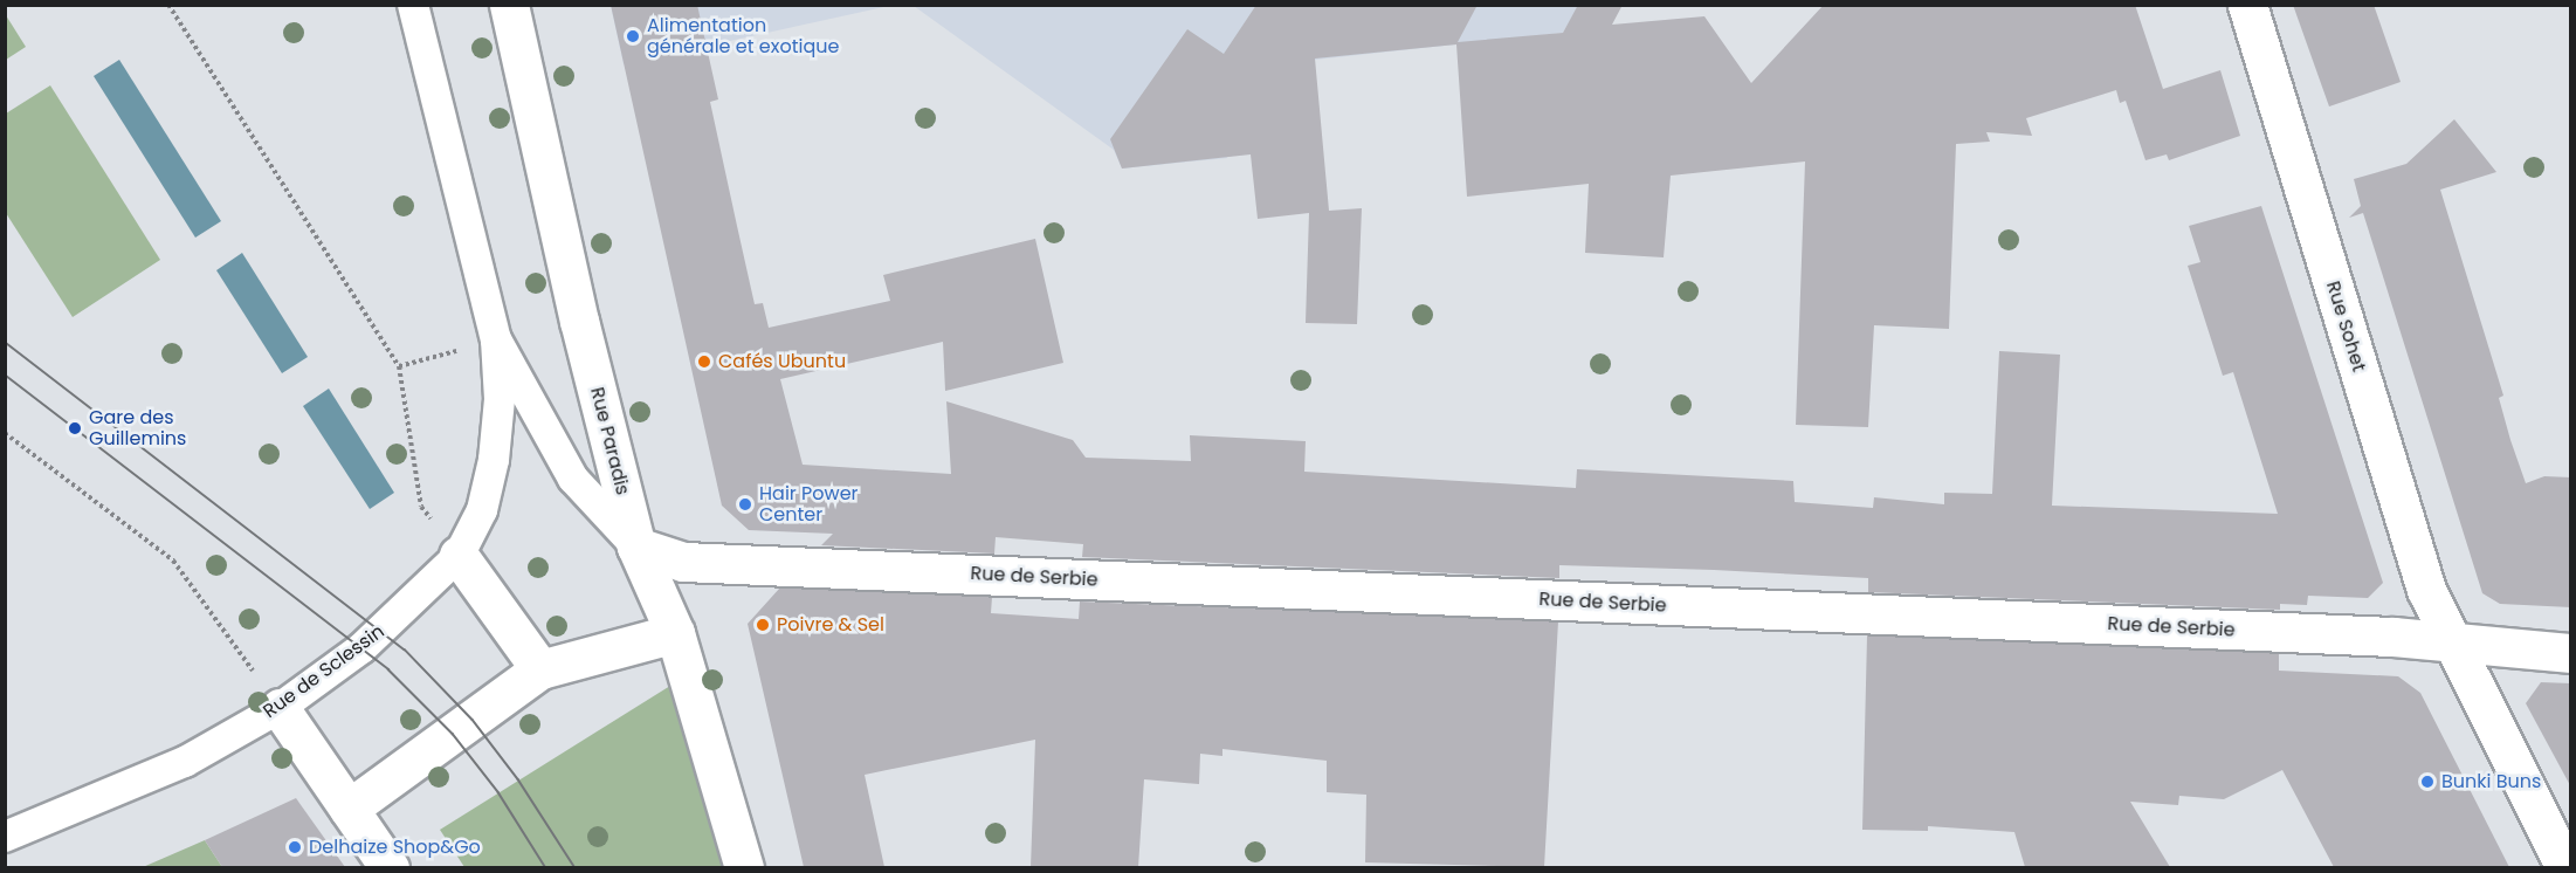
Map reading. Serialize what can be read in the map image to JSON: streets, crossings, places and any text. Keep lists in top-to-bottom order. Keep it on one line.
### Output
{"streets":{"street":["Rue Sohet","Rue Paradis","Rue de Serbie"],"lane":["Rue de Sclessin"]},"crossings":[["Rue Sohet","Rue de Serbie"],["Rue Paradis","Rue de Serbie"]],"places":["Alimentation générale et exotique","Cafés Ubuntu","Gare des Guillemins","Hair Power Center","Poivre & Sel","Bunki Buns","Delhaize Shop&Go"]}
